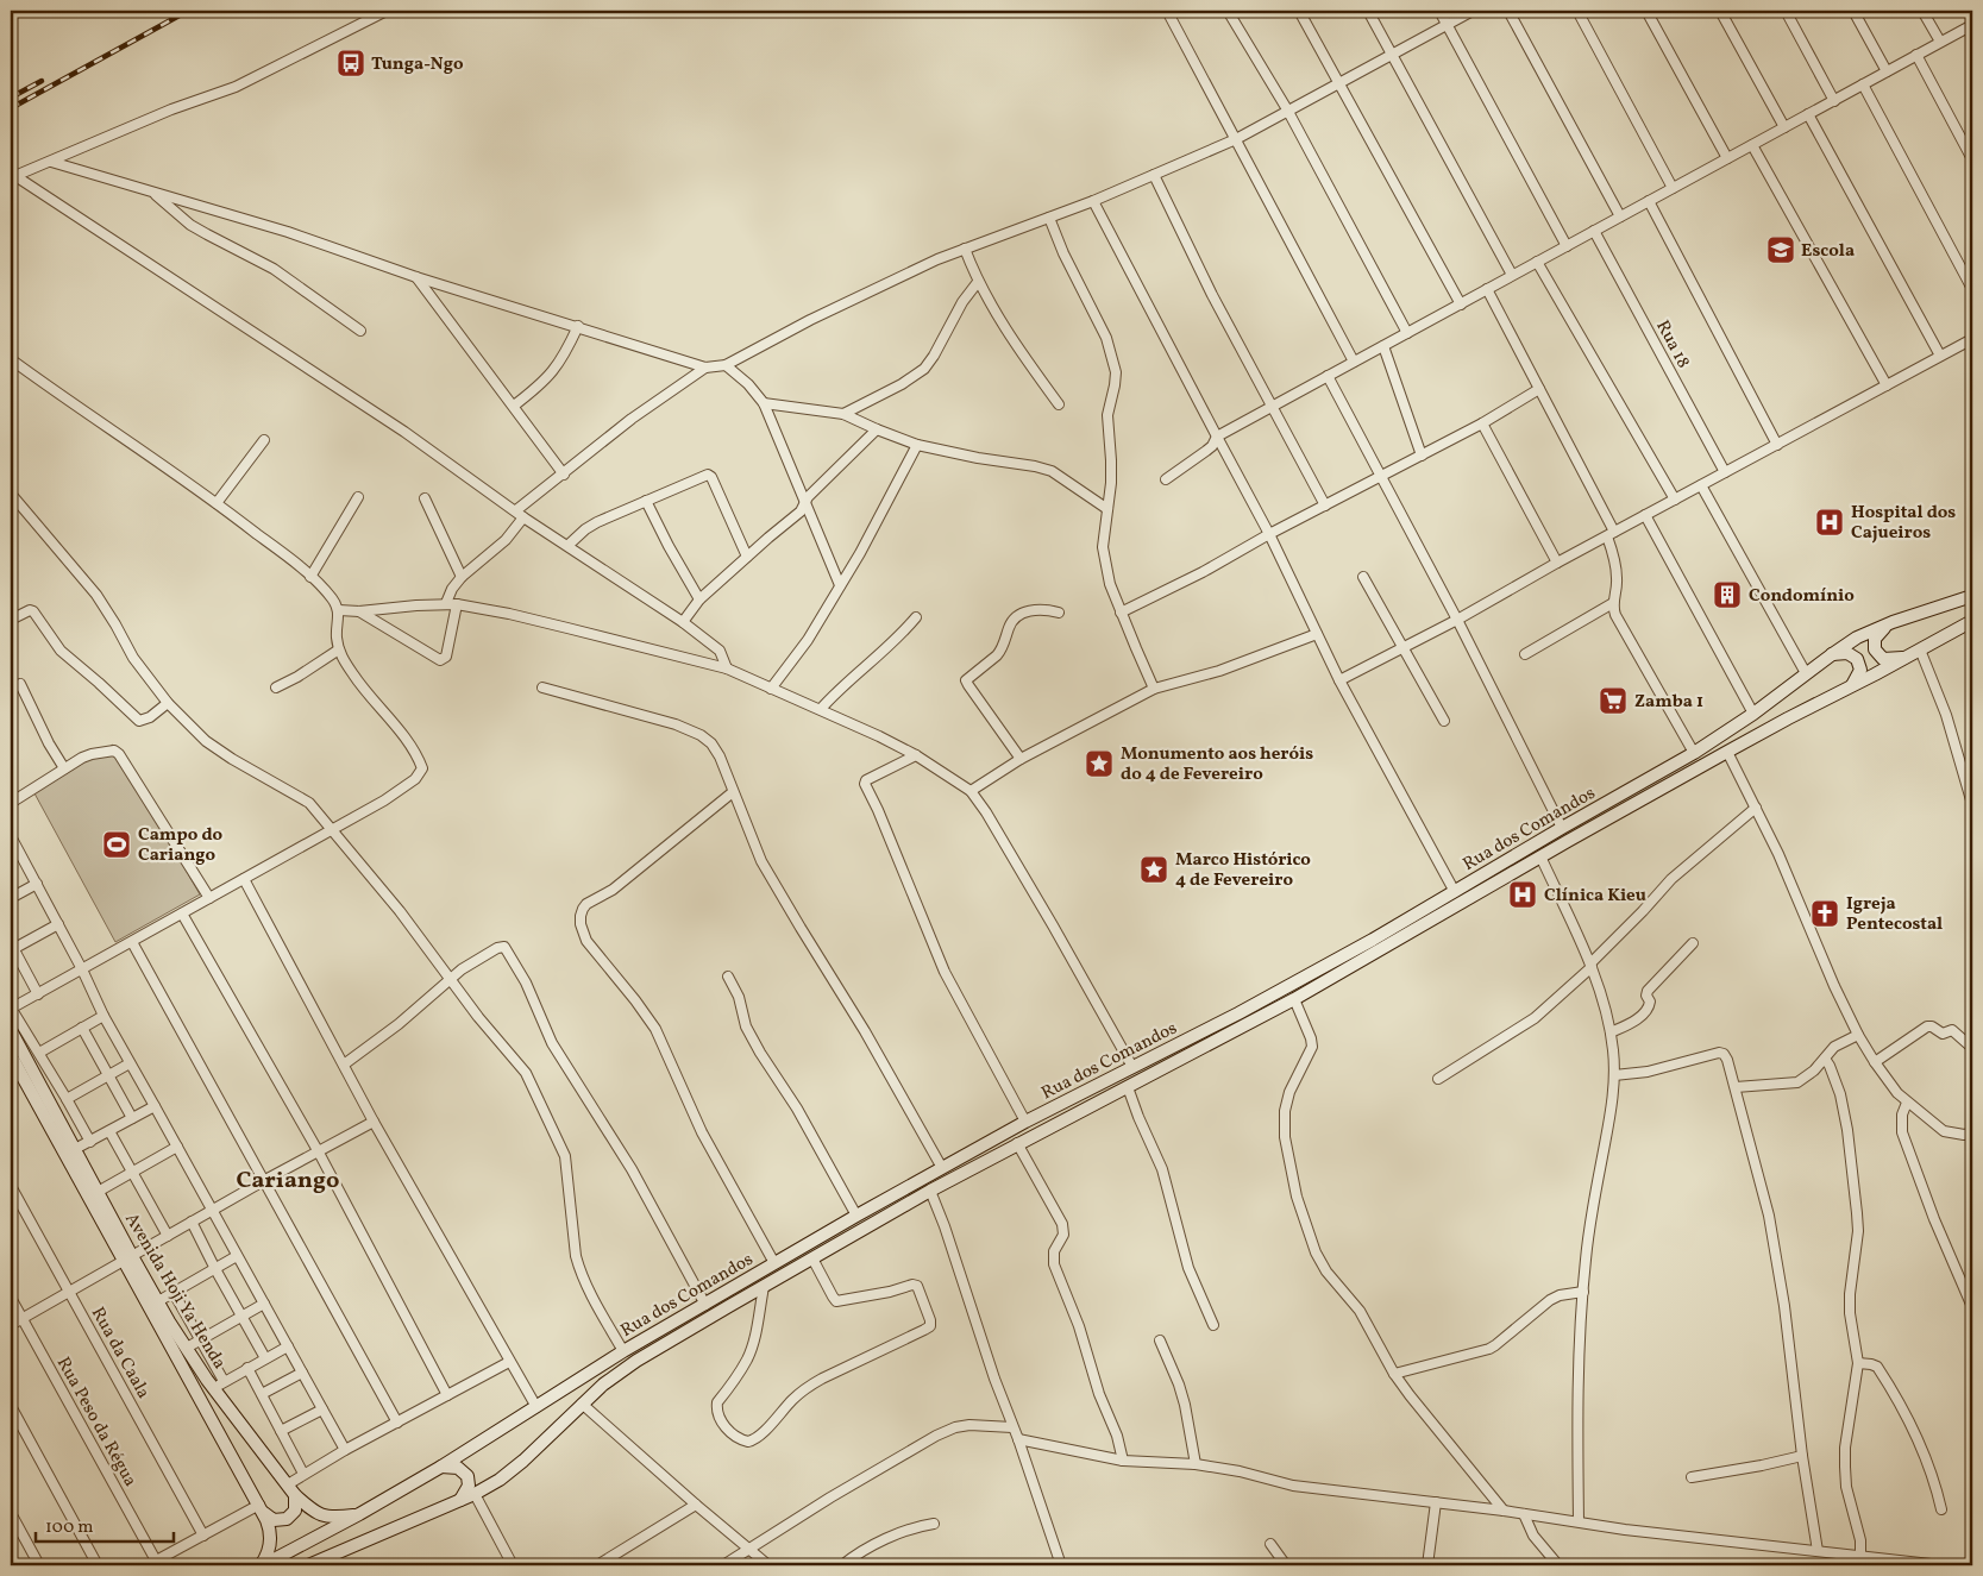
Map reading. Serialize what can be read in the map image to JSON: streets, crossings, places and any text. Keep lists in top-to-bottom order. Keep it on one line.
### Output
{"streets":{"main road":["Rua dos Comandos","Avenida Hoji Ya Henda"],"street":["Rua 18","Rua da Caala","Rua Peso da Régua"]},"crossings":[["Rua dos Comandos","Avenida Hoji Ya Henda"]],"districts":["Cariango"],"places":{"bus stop":["Tunga-Ngo"],"school or university":["Escola"],"hospital":["Hospital dos Cajueiros","Clínica Kieu"],"building":["Condomínio"],"supermarket":["Zamba 1"],"place":["Monumento aos heróis do 4 de Fevereiro","Marco Histórico 4 de Fevereiro"],"sports":["Campo do Cariango"],"church":["Igreja Pentecostal"]},"scale_bar":"100 m"}
